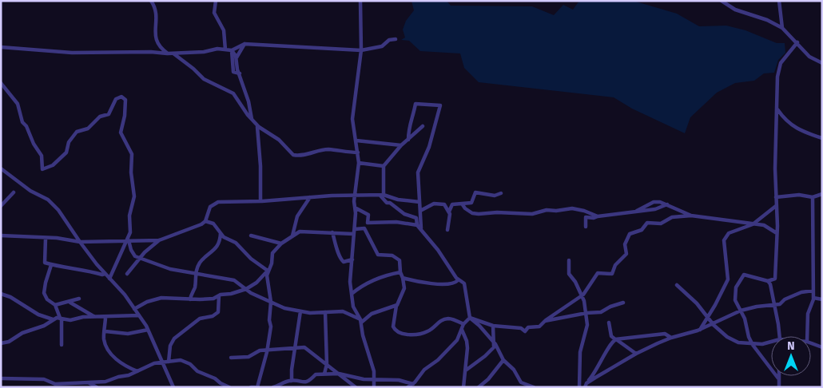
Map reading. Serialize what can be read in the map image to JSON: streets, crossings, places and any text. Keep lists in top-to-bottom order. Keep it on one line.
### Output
{"north":"top"}
